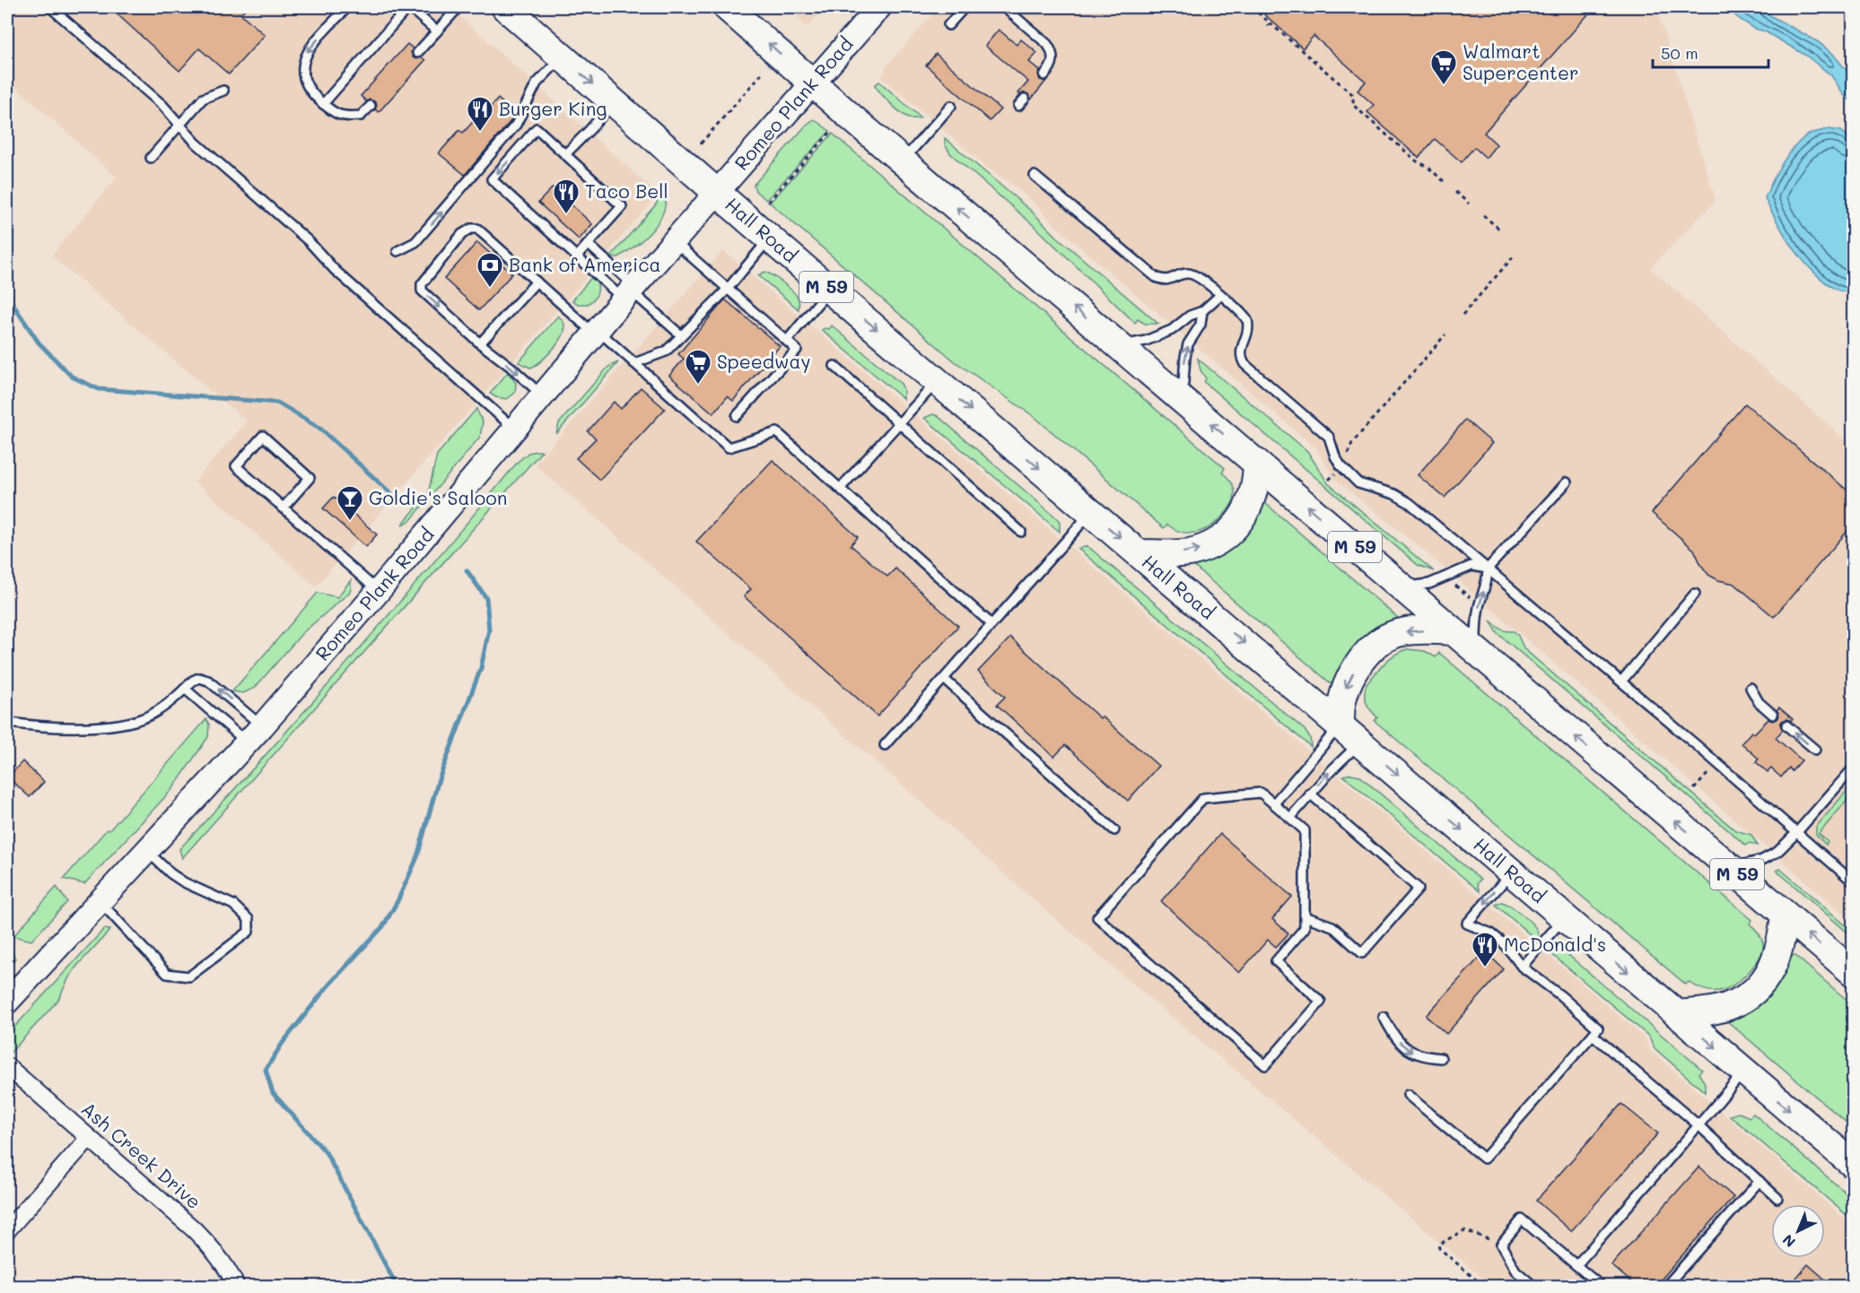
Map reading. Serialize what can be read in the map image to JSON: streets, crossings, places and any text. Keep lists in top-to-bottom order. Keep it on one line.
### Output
{"streets":{"highway":["Hall Road","M 59"],"main road":["Romeo Plank Road"],"street":["Ash Creek Drive"]},"crossings":[["Romeo Plank Road","Hall Road"],["Romeo Plank Road","M 59"]],"places":{"supermarket":["Walmart Supercenter","Speedway"],"restaurant":["Burger King","Taco Bell","McDonald's"],"bank":["Bank of America"],"bar":["Goldie's Saloon"]},"scale_bar":"50 m","north":"bottom left"}
